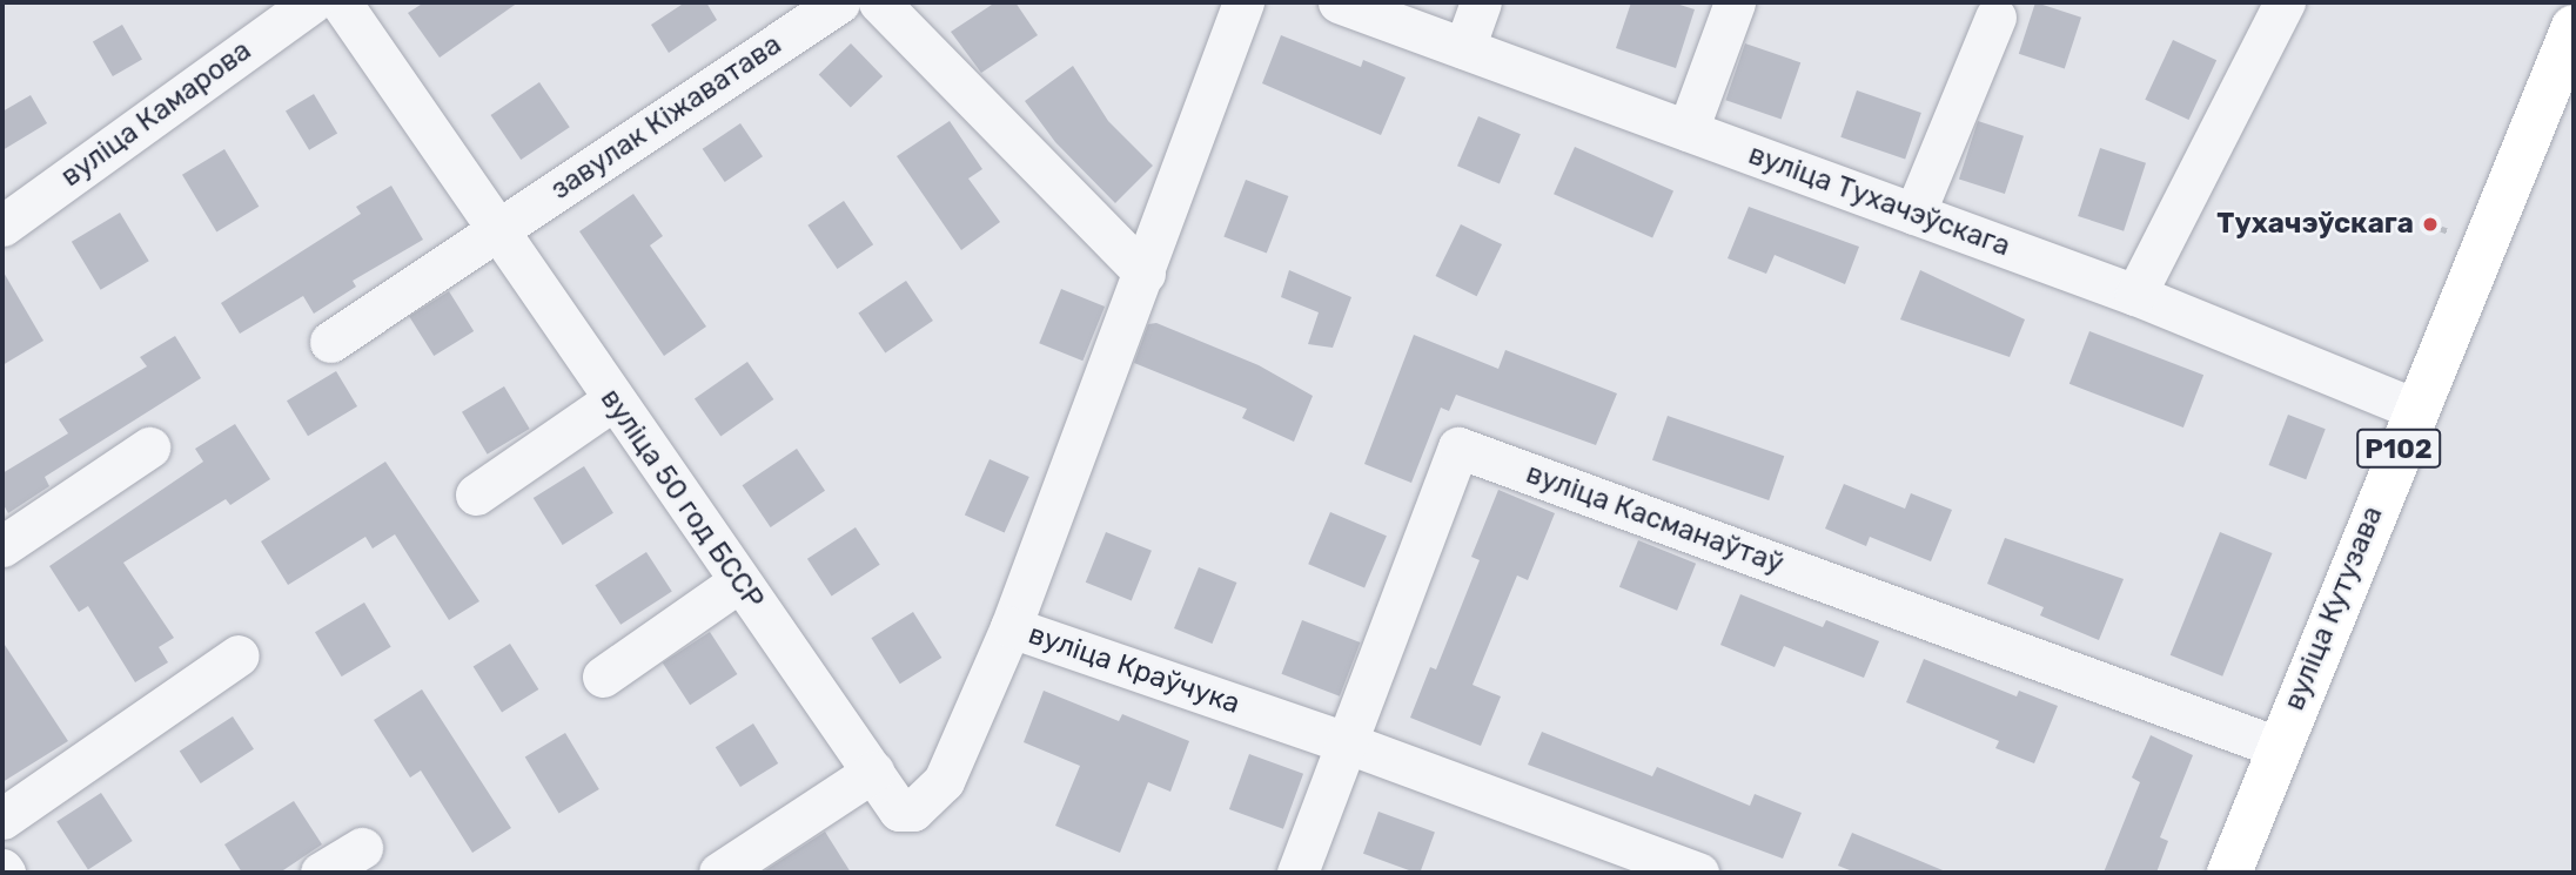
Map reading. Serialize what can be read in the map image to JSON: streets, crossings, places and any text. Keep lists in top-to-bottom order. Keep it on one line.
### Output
{"streets":{"main road":["Р102","вуліца Кутузава"],"street":["вуліца Камарова","завулак Кіжаватава","вуліца Тухачэўскага","вуліца 50 год БССР","вуліца Касманаўтаў","вуліца Краўчука"]},"crossings":[["завулак Кіжаватава","вуліца 50 год БССР"],["вуліца Тухачэўскага","вуліца Кутузава"],["вуліца 50 год БССР","вуліца Краўчука"],["вуліца Касманаўтаў","вуліца Кутузава"],["вуліца Касманаўтаў","вуліца Краўчука"]],"places":["Тухачэўскага"]}
